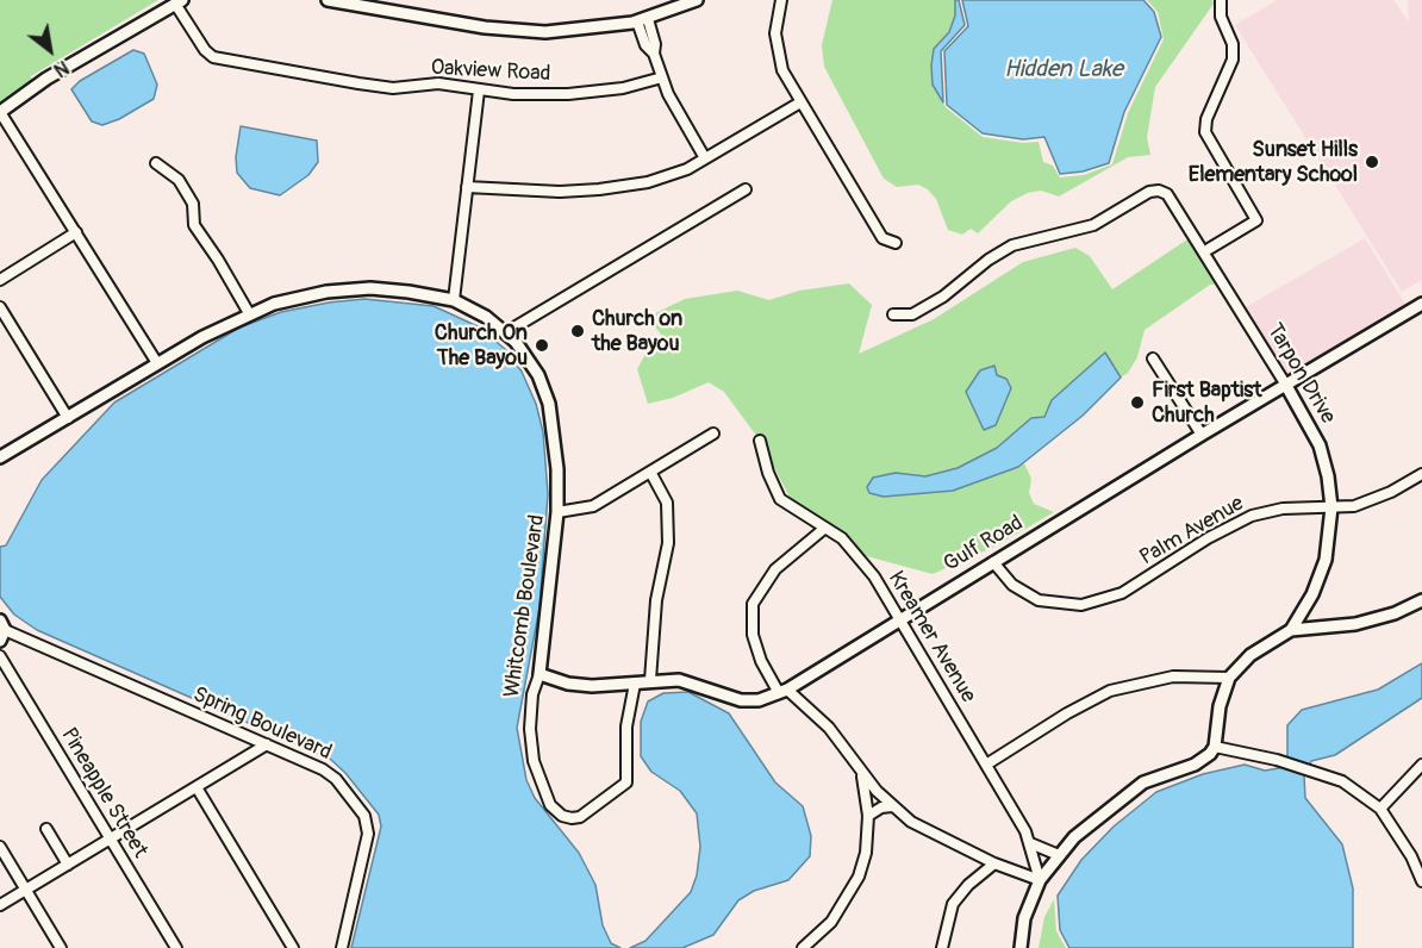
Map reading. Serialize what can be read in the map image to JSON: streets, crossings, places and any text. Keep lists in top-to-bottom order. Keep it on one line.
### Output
{"streets":{"street":["Oakview Road","Tarpon Drive","Palm Avenue","Gulf Road","Whitcomb Boulevard","Kreamer Avenue","Spring Boulevard","Pineapple Street"]},"crossings":[["Tarpon Drive","Palm Avenue"],["Tarpon Drive","Gulf Road"],["Palm Avenue","Gulf Road"],["Gulf Road","Whitcomb Boulevard"],["Gulf Road","Kreamer Avenue"]],"water":["Hidden Lake"],"places":["Sunset Hills Elementary School","Church on the Bayou","Church On The Bayou","First Baptist Church"],"north":"bottom right"}
